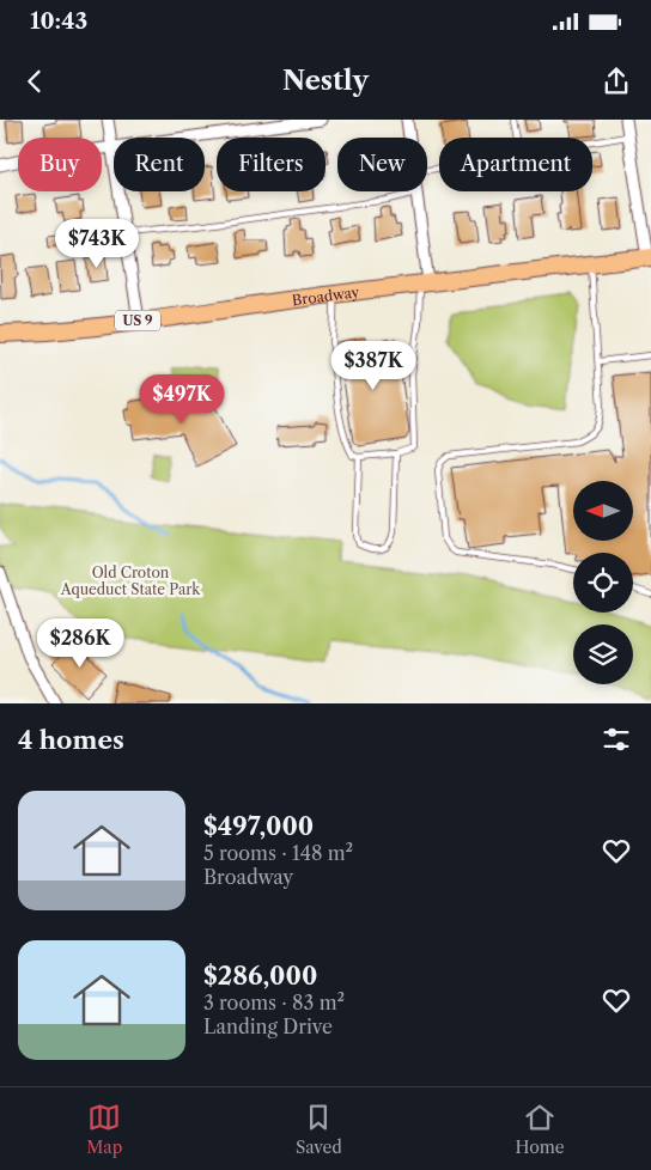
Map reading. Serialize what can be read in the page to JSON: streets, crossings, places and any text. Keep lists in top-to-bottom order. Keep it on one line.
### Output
{"streets":{"main road":["Broadway","US 9"]},"parks":["Old Croton Aqueduct State Park"],"north":"left","page":{"status":"10:43","header":"Nestly","chip":["Buy","Rent","Filters","New","Apartment"],"price":["$743K","$387K","$497K","$286K"],"heading":"4 homes","list":[{"name":"$497,000","note":"5 rooms · 148 m² · Broadway"},{"name":"$286,000","note":"3 rooms · 83 m² · Landing Drive"}],"tabs":["Map","Saved","Home"]}}
